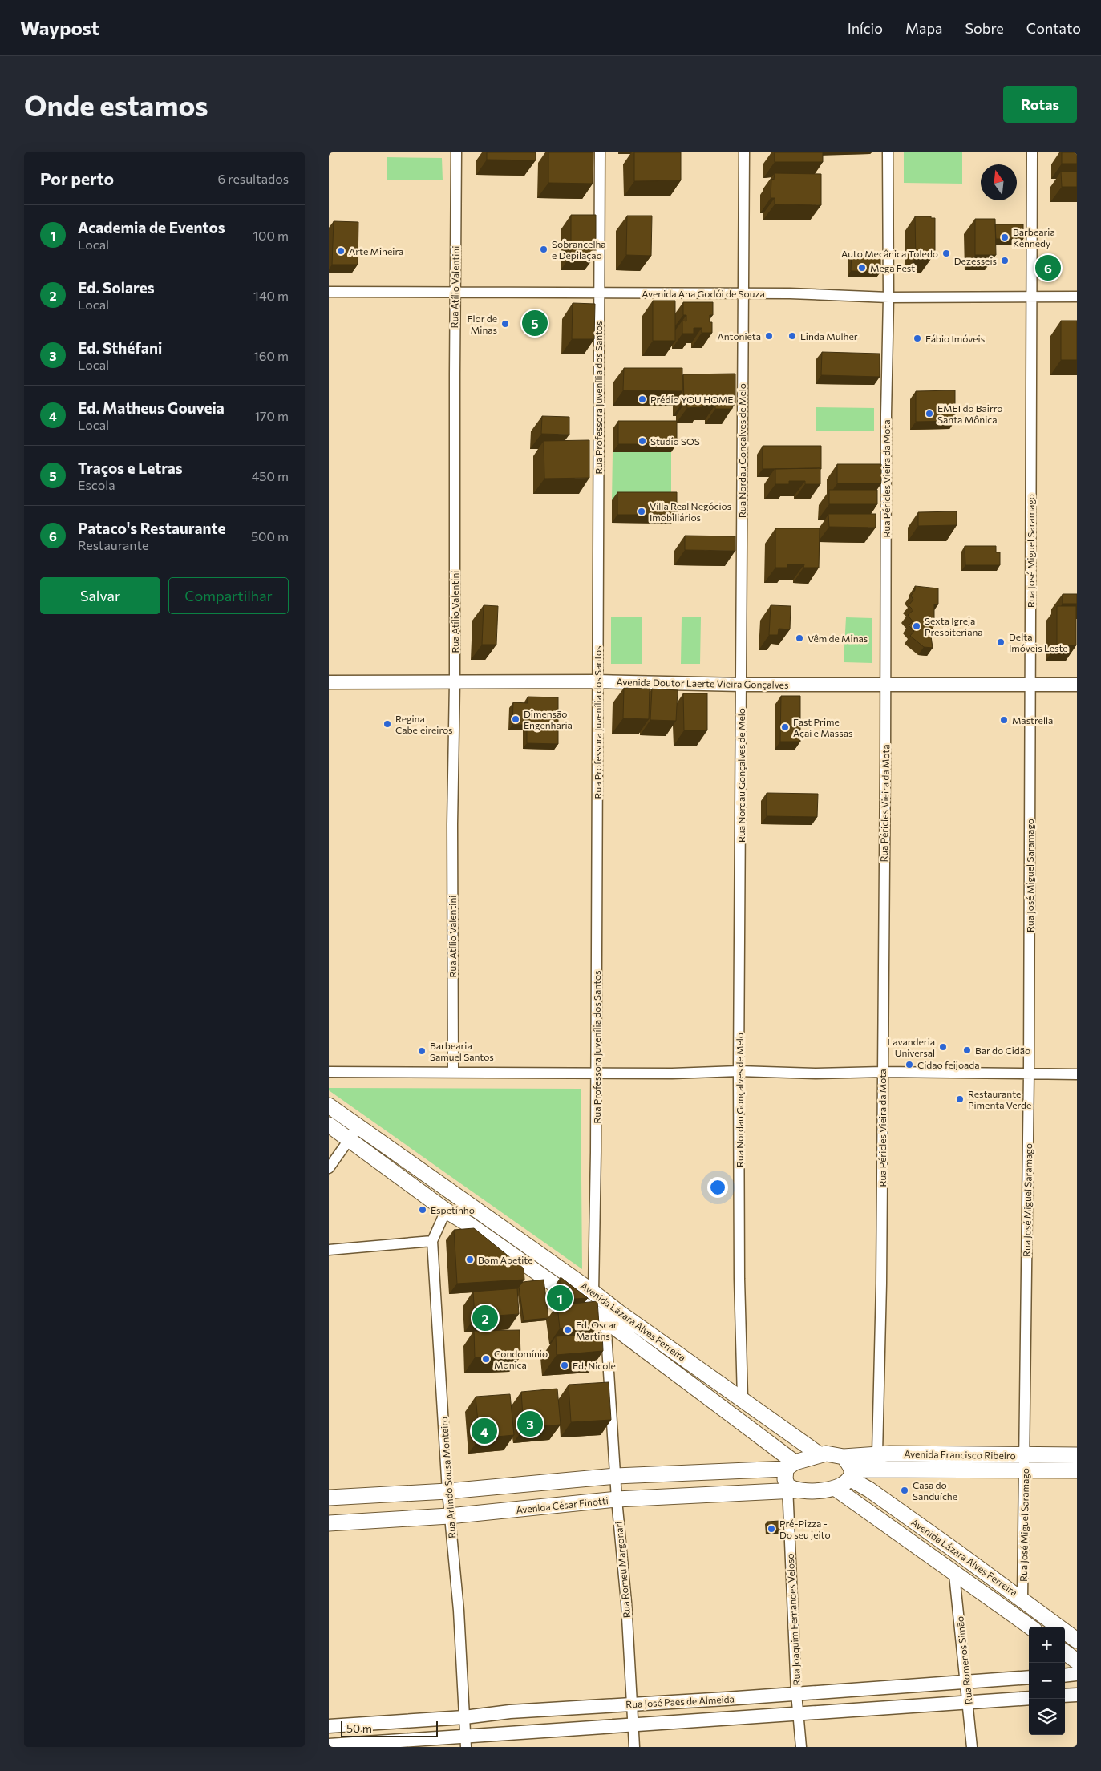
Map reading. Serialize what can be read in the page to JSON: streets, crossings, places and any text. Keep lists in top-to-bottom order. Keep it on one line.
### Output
{"streets":{"main road":["Avenida Lázara Alves Ferreira","Avenida Francisco Ribeiro","Avenida César Finotti"],"street":["Rua Atílio Valentini","Avenida Ana Godói de Souza","Rua Professora Juvenília dos Santos","Rua Nordau Gonçalves de Melo","Rua Péricles Vieira da Mota","Rua José Miguel Saramago","Avenida Doutor Laerte Vieira Gonçalves","Rua Arlindo Sousa Monteiro","Rua Romeu Margonari","Rua Joaquim Fernandes Veloso","Rua Romenos Simão","Rua José Paes de Almeida"]},"crossings":[["Rua Atílio Valentini","Avenida Ana Godói de Souza"],["Rua Atílio Valentini","Avenida Doutor Laerte Vieira Gonçalves"],["Avenida Ana Godói de Souza","Rua Professora Juvenília dos Santos"],["Avenida Ana Godói de Souza","Rua Nordau Gonçalves de Melo"],["Avenida Ana Godói de Souza","Rua Péricles Vieira da Mota"],["Avenida Ana Godói de Souza","Rua José Miguel Saramago"],["Rua Professora Juvenília dos Santos","Avenida Doutor Laerte Vieira Gonçalves"],["Rua Professora Juvenília dos Santos","Avenida Lázara Alves Ferreira"],["Rua Nordau Gonçalves de Melo","Avenida Doutor Laerte Vieira Gonçalves"],["Rua Nordau Gonçalves de Melo","Avenida Lázara Alves Ferreira"],["Rua Péricles Vieira da Mota","Avenida Doutor Laerte Vieira Gonçalves"],["Rua Péricles Vieira da Mota","Avenida Francisco Ribeiro"],["Rua José Miguel Saramago","Avenida Doutor Laerte Vieira Gonçalves"],["Rua José Miguel Saramago","Avenida Lázara Alves Ferreira"],["Rua José Miguel Saramago","Avenida Francisco Ribeiro"],["Avenida Lázara Alves Ferreira","Avenida Francisco Ribeiro"],["Avenida Lázara Alves Ferreira","Rua Arlindo Sousa Monteiro"],["Avenida Lázara Alves Ferreira","Avenida César Finotti"],["Avenida Lázara Alves Ferreira","Rua Romeu Margonari"],["Avenida Lázara Alves Ferreira","Rua Romenos Simão"],["Rua Arlindo Sousa Monteiro","Avenida César Finotti"],["Rua Arlindo Sousa Monteiro","Rua José Paes de Almeida"],["Avenida César Finotti","Rua Romeu Margonari"],["Avenida César Finotti","Rua Joaquim Fernandes Veloso"],["Rua Romeu Margonari","Rua José Paes de Almeida"],["Rua Joaquim Fernandes Veloso","Rua José Paes de Almeida"],["Rua Romenos Simão","Rua José Paes de Almeida"]],"places":["Barbearia Kennedy","Sobrancelha e Depilação","Arte Mineira","Auto Mecânica Toledo","Dezesseis","Mega Fest","Flor de Minas","Antonieta","Linda Mulher","Fábio Imóveis","Prédio YOU HOME","EMEI do Bairro Santa Mônica","Studio SOS","Villa Real Negócios Imobiliários","Sexta Igreja Presbiteriana","Vêm de Minas","Delta Imóveis Leste","Dimensão Engenharia","Mastrella","Regina Cabeleireiros","Fast Prime Açaí e Massas","Lavanderia Universal","Bar do Cidão","Barbearia Samuel Santos","Cidao feijoada","Restaurante Pimenta Verde","Espetinho","Bom Apetite","Ed. Oscar Martins","Condomínio Monica","Ed. Nicole","Casa do Sanduíche","Pré-Pizza - Do seu jeito"],"scale_bar":"50 m","north":"top","page":{"header":"Waypost","nav":["Início","Mapa","Sobre","Contato"],"buttons":["Rotas",["Salvar","Compartilhar"]],"title":"Onde estamos","heading":["Por perto","6 resultados"],"list":[{"mark":"1","name":"Academia de Eventos","note":"Local","value":"100 m"},{"mark":"2","name":"Ed. Solares","note":"Local","value":"140 m"},{"mark":"3","name":"Ed. Sthéfani","note":"Local","value":"160 m"},{"mark":"4","name":"Ed. Matheus Gouveia","note":"Local","value":"170 m"},{"mark":"5","name":"Traços e Letras","note":"Escola","value":"450 m"},{"mark":"6","name":"Pataco's Restaurante","note":"Restaurante","value":"500 m"}],"pins":["6","5","1","2","3","4"],"map_buttons":["+","−"],"scale":"50 m"}}
